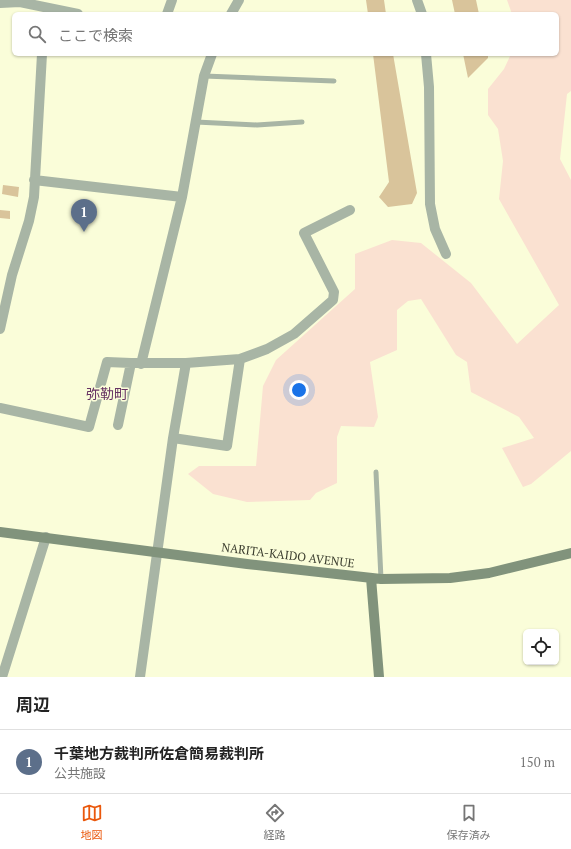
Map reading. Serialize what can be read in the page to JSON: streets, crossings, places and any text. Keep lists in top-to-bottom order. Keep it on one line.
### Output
{"streets":{"street":["NARITA-KAIDO AVENUE"]},"districts":["弥勒町"],"page":{"search":"ここで検索","pins":"1","heading":"周辺","list":[{"mark":"1","name":"千葉地方裁判所佐倉簡易裁判所","note":"公共施設","value":"150 m"}],"nav":["地図","経路","保存済み"]}}
